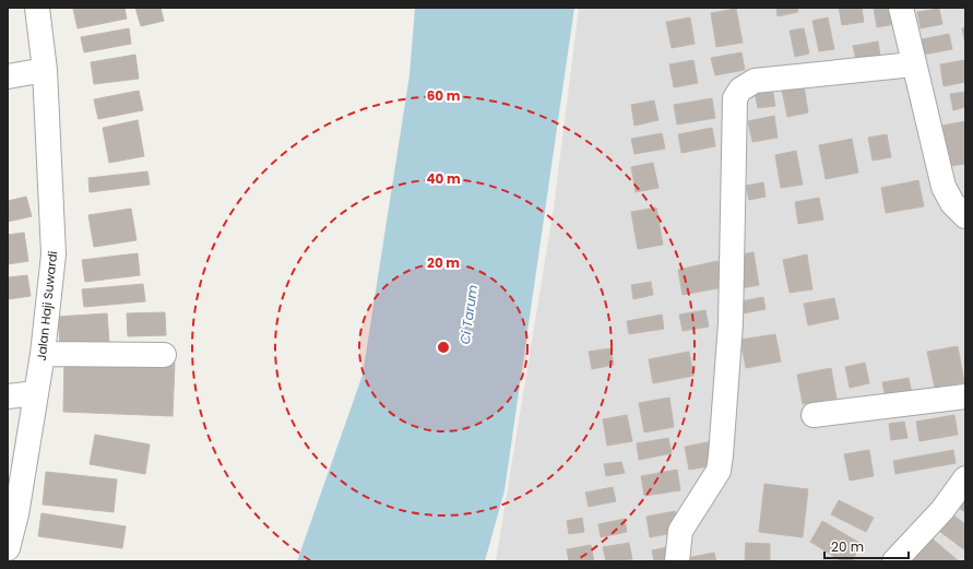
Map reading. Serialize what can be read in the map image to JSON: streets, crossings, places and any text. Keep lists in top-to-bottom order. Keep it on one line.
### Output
{"streets":{"street":["Jalan Haji Suwardi"]},"water":["Ci Tarum"],"scale_bar":"20 m","rings":["60 m","40 m","20 m"]}
